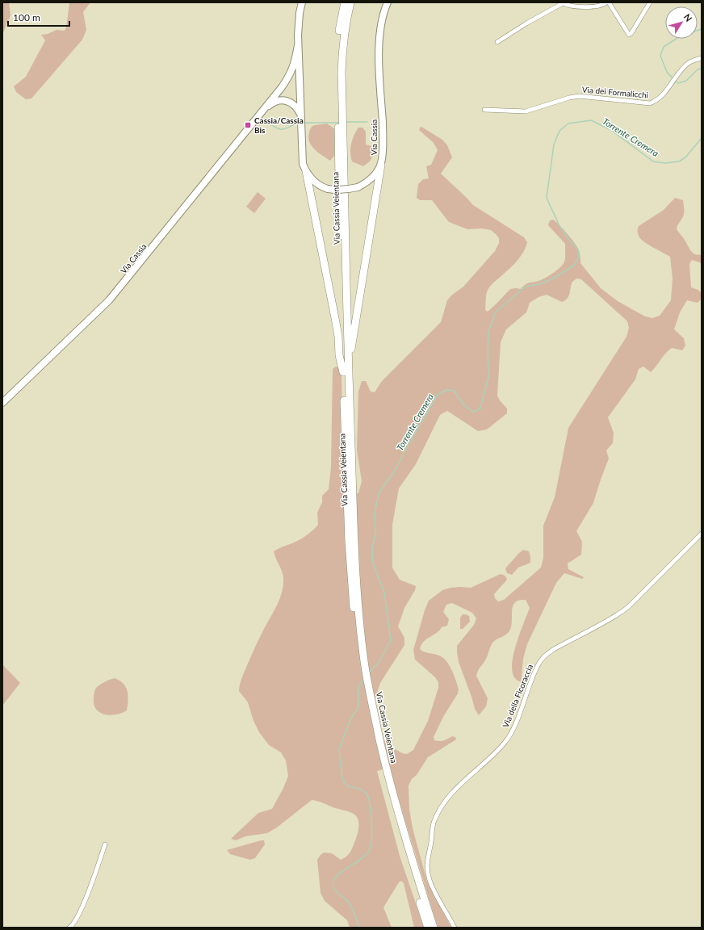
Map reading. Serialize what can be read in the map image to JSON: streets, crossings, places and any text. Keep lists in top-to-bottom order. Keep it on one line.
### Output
{"streets":{"highway":["Via Cassia Veientana"],"main road":["Via Cassia"],"street":["Via dei Formalicchi","Via della Ficoraccia"]},"water":["Torrente Cremera"],"places":{"transit":["Cassia/Cassia Bis"]},"scale_bar":"100 m","north":"top right"}
